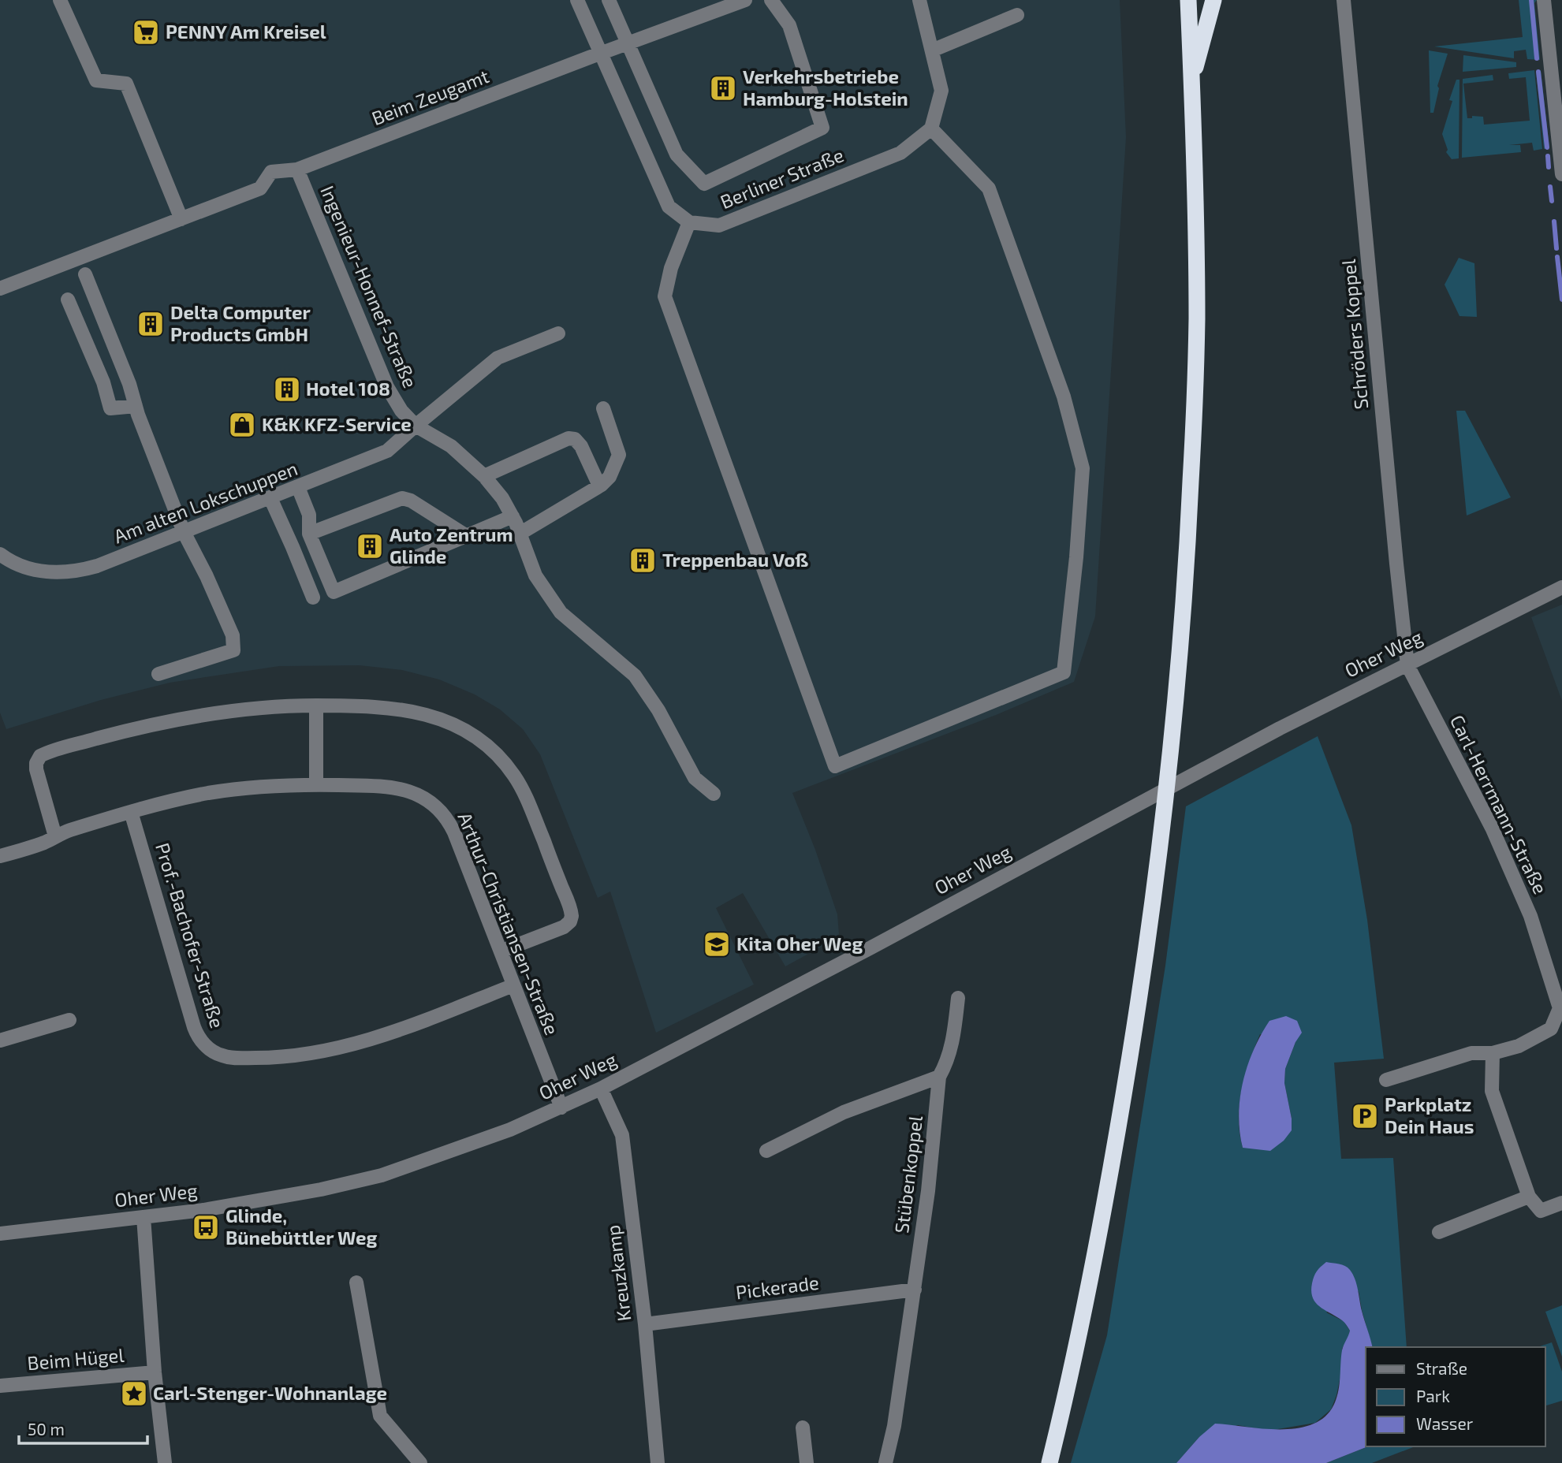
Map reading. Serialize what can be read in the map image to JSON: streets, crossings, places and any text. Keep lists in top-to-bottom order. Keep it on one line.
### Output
{"streets":{"street":["Beim Zeugamt","Berliner Straße","Ingenieur-Honnef-Straße","Schröders Koppel","Am alten Lokschuppen","Oher Weg","Carl-Herrmann-Straße","Arthur-Christiansen-Straße","Prof.-Bachofer-Straße","Stübenkoppel","Kreuzkamp","Pickerade","Beim Hügel"]},"crossings":[["Beim Zeugamt","Ingenieur-Honnef-Straße"],["Ingenieur-Honnef-Straße","Am alten Lokschuppen"],["Schröders Koppel","Oher Weg"],["Schröders Koppel","Carl-Herrmann-Straße"],["Oher Weg","Carl-Herrmann-Straße"],["Oher Weg","Arthur-Christiansen-Straße"],["Oher Weg","Kreuzkamp"],["Arthur-Christiansen-Straße","Prof.-Bachofer-Straße"],["Stübenkoppel","Pickerade"],["Kreuzkamp","Pickerade"]],"places":{"supermarket":["PENNY Am Kreisel"],"building":["Verkehrsbetriebe Hamburg-Holstein","Delta Computer Products GmbH","Hotel 108","Auto Zentrum Glinde","Treppenbau Voß"],"shop":["K&K KFZ-Service"],"school or university":["Kita Oher Weg"],"parking":["Parkplatz Dein Haus"],"bus stop":["Glinde, Bünebüttler Weg"],"place":["Carl-Stenger-Wohnanlage"]},"legend":["Straße","Park","Wasser"],"scale_bar":"50 m"}
